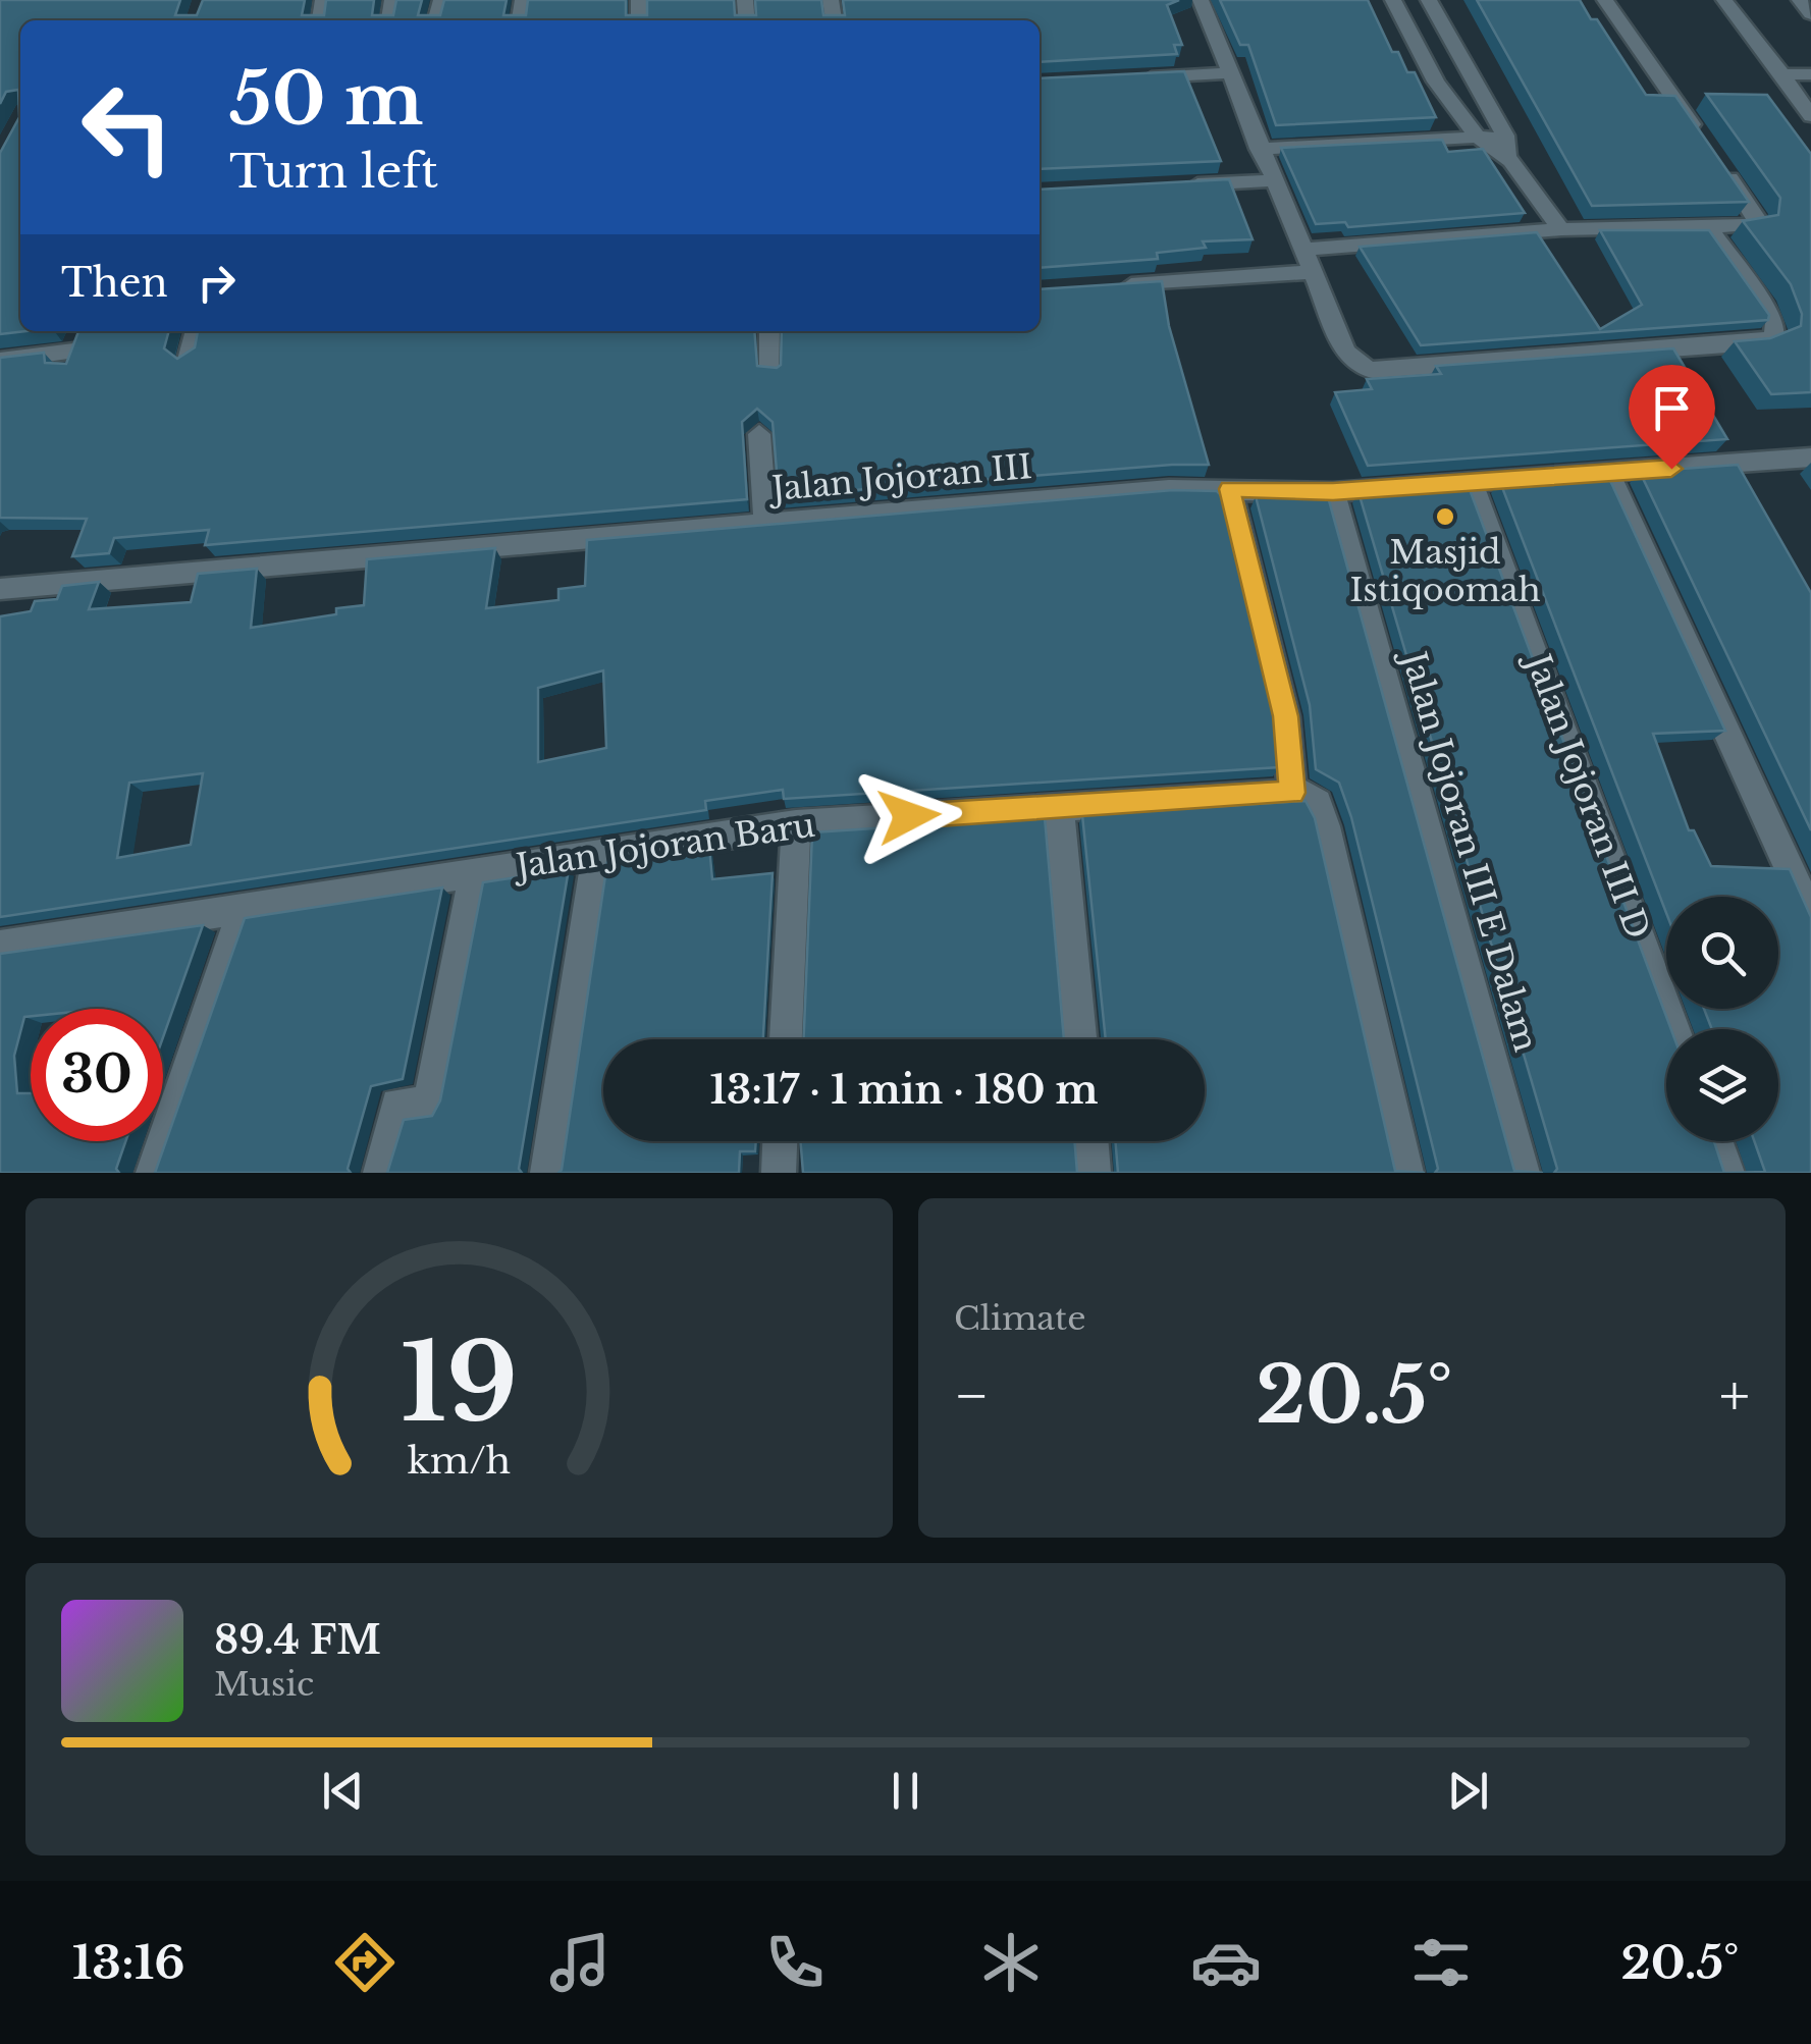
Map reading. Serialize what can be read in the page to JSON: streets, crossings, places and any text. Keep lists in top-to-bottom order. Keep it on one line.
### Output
{"streets":{"street":["Jalan Jojoran III","Jalan Jojoran III D","Jalan Jojoran Baru","Jalan Jojoran III E Dalam"]},"crossings":[["Jalan Jojoran III","Jalan Jojoran III D"],["Jalan Jojoran III","Jalan Jojoran III E Dalam"]],"places":["Masjid Istiqoomah"],"page":{"turn":["50 m","Turn left"],"then":"Then","limit":"30","trip":"13:17 · 1 min · 180 m","tile":"Climate","heat":["−","20.5°","+"],"song":["89.4 FM","Music"],"tabs":["13:16","20.5°"],"gauge":["19","km/h"]}}
